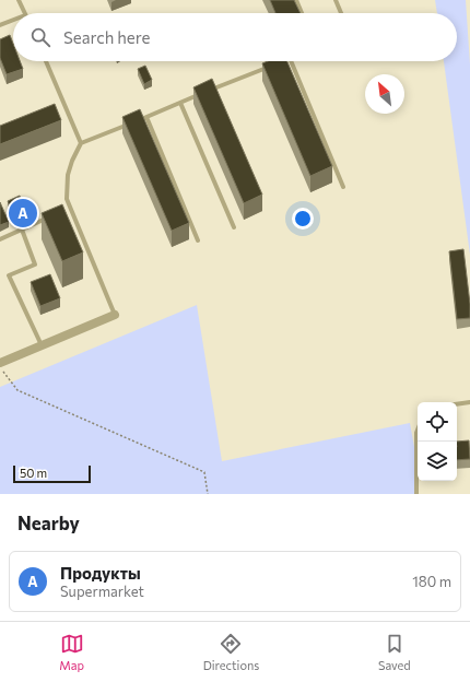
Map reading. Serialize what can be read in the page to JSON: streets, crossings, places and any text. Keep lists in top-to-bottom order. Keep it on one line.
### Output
{"scale_bar":"50 m","north":"top left","page":{"search":"Search here","pins":"A","scale":"50 m","heading":"Nearby","list":[{"mark":"A","name":"Продукты","note":"Supermarket","value":"180 m"}],"nav":["Map","Directions","Saved"]}}
